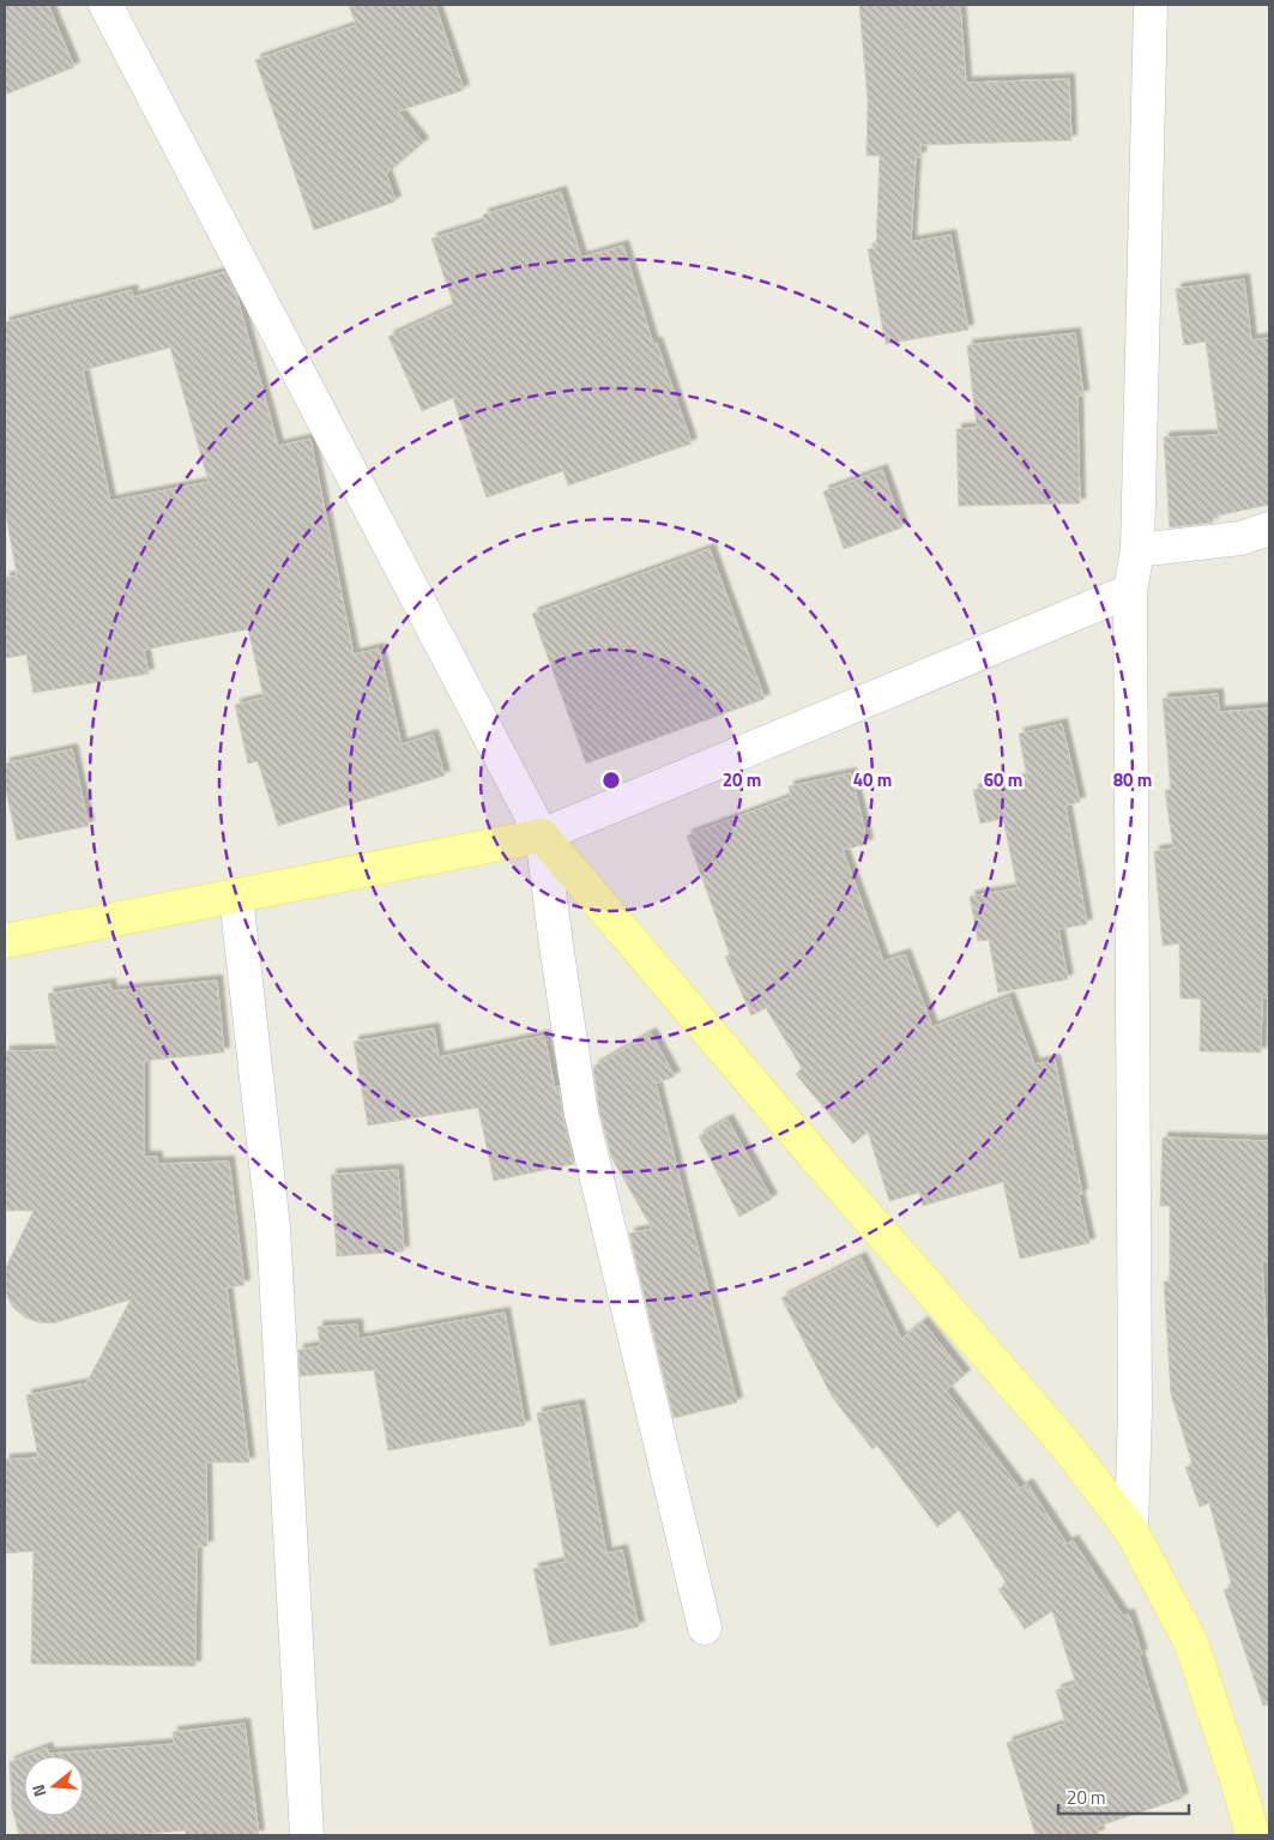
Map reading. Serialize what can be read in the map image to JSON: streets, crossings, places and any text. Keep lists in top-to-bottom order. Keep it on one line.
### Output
{"scale_bar":"20 m","north":"left","rings":["20 m","40 m","60 m","80 m"]}
